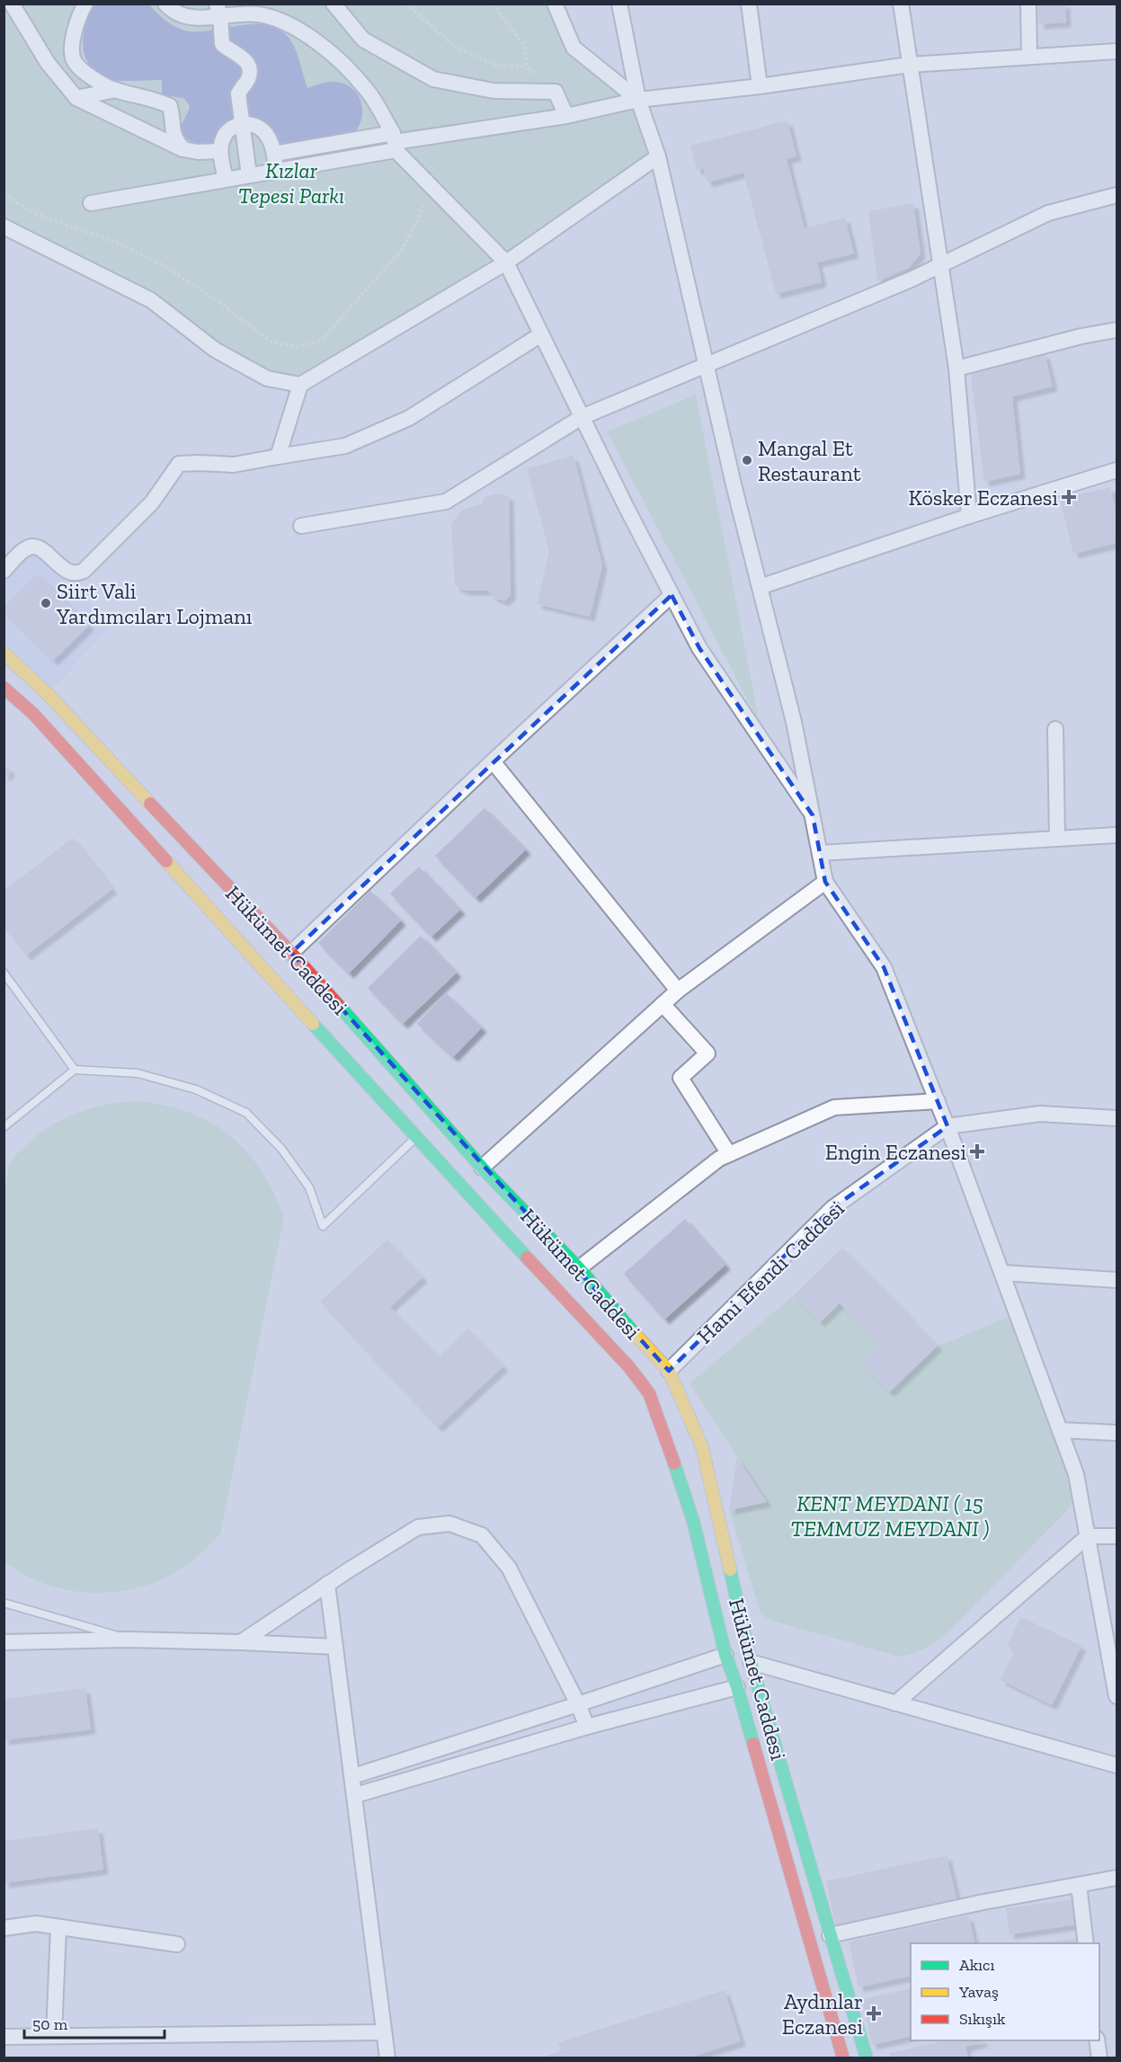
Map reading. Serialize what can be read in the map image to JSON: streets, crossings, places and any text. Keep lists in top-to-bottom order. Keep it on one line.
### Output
{"streets":{"main road":["Hükümet Caddesi"],"street":["Hami Efendi Caddesi"]},"crossings":[["Hükümet Caddesi","Hami Efendi Caddesi"]],"parks":["Kızlar Tepesi Parkı","KENT MEYDANI ( 15 TEMMUZ MEYDANI )"],"places":{"other":["Mangal Et Restaurant","Siirt Vali Yardımcıları Lojmanı"],"health":["Kösker Eczanesi","Engin Eczanesi","Aydınlar Eczanesi"]},"legend":["Akıcı","Yavaş","Sıkışık"],"scale_bar":"50 m"}
